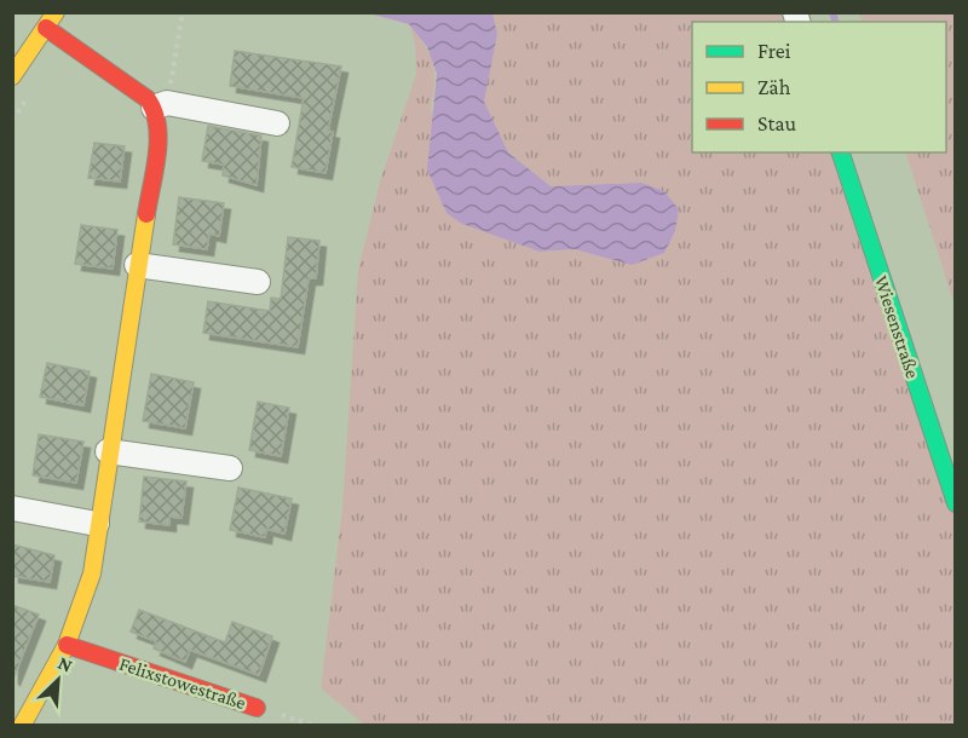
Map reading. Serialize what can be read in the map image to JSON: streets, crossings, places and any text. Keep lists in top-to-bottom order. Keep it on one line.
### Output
{"streets":{"street":["Wiesenstraße","Felixstowestraße"]},"legend":["Frei","Zäh","Stau"],"north":"top right"}
